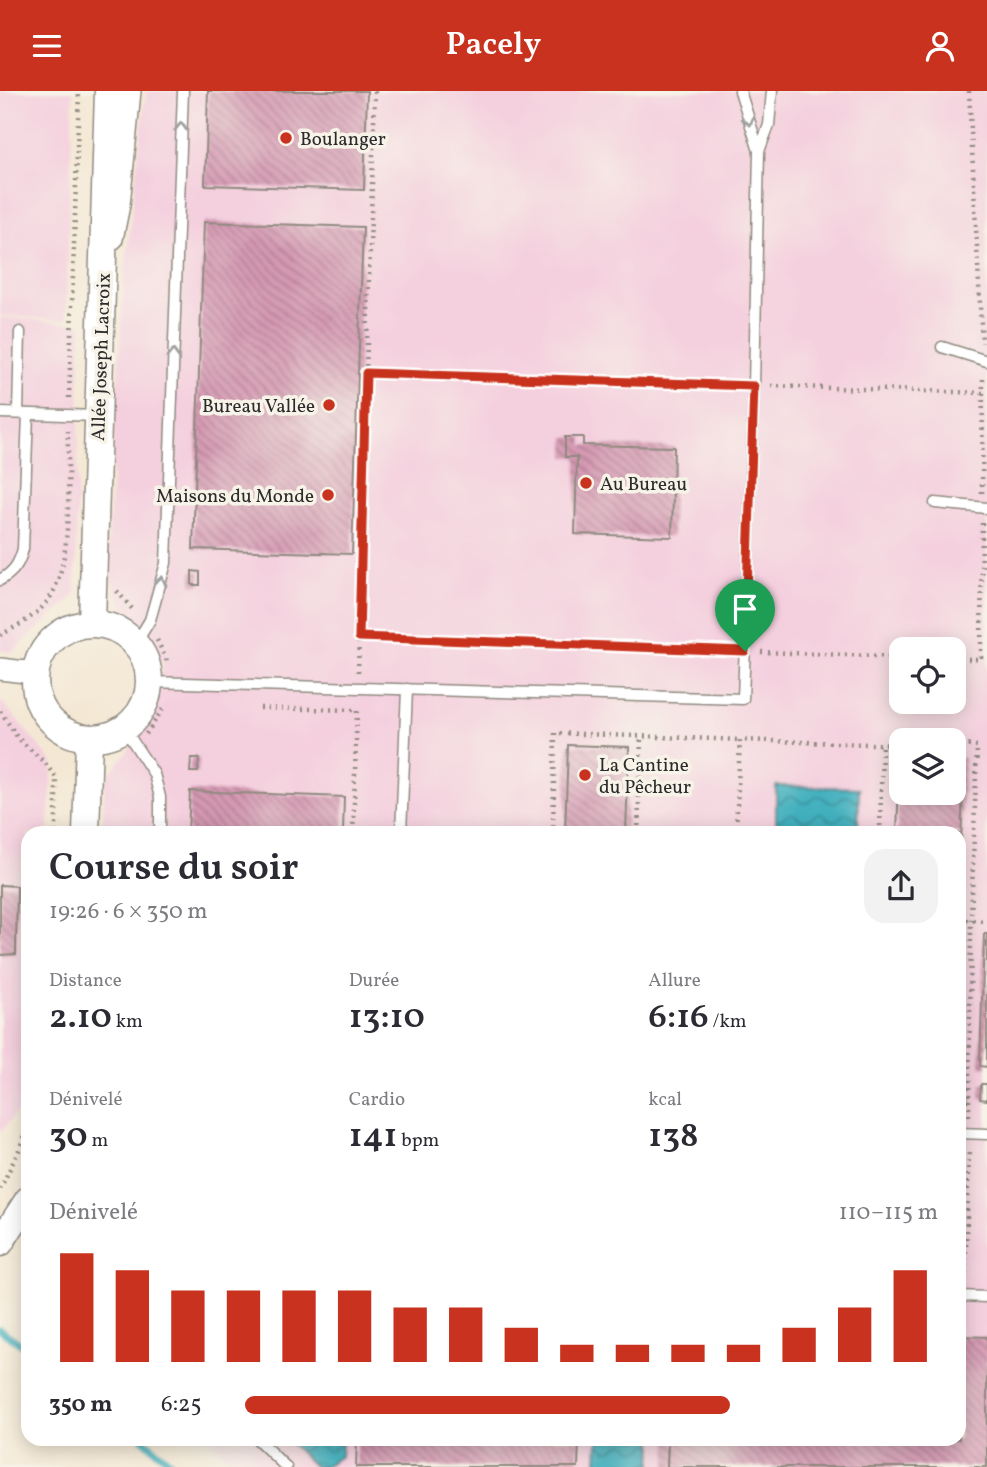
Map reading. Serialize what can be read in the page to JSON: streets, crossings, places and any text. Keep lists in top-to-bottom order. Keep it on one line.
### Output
{"streets":{"street":["Allée Joseph Lacroix"]},"places":["Boulanger","Bureau Vallée","Au Bureau","Maisons du Monde","La Cantine du Pêcheur"],"page":{"header":"Pacely","heading":["Course du soir","19:26 · 6 × 350 m"],"stats":[["Distance","2.10 km"],["Durée","13:10"],["Allure","6:16 /km"],["Dénivelé","30 m"],["Cardio","141 bpm"],["kcal","138"]],"chart":["Dénivelé","110–115 m"],"list":[{"name":"350 m","note":"6:25"}]}}
